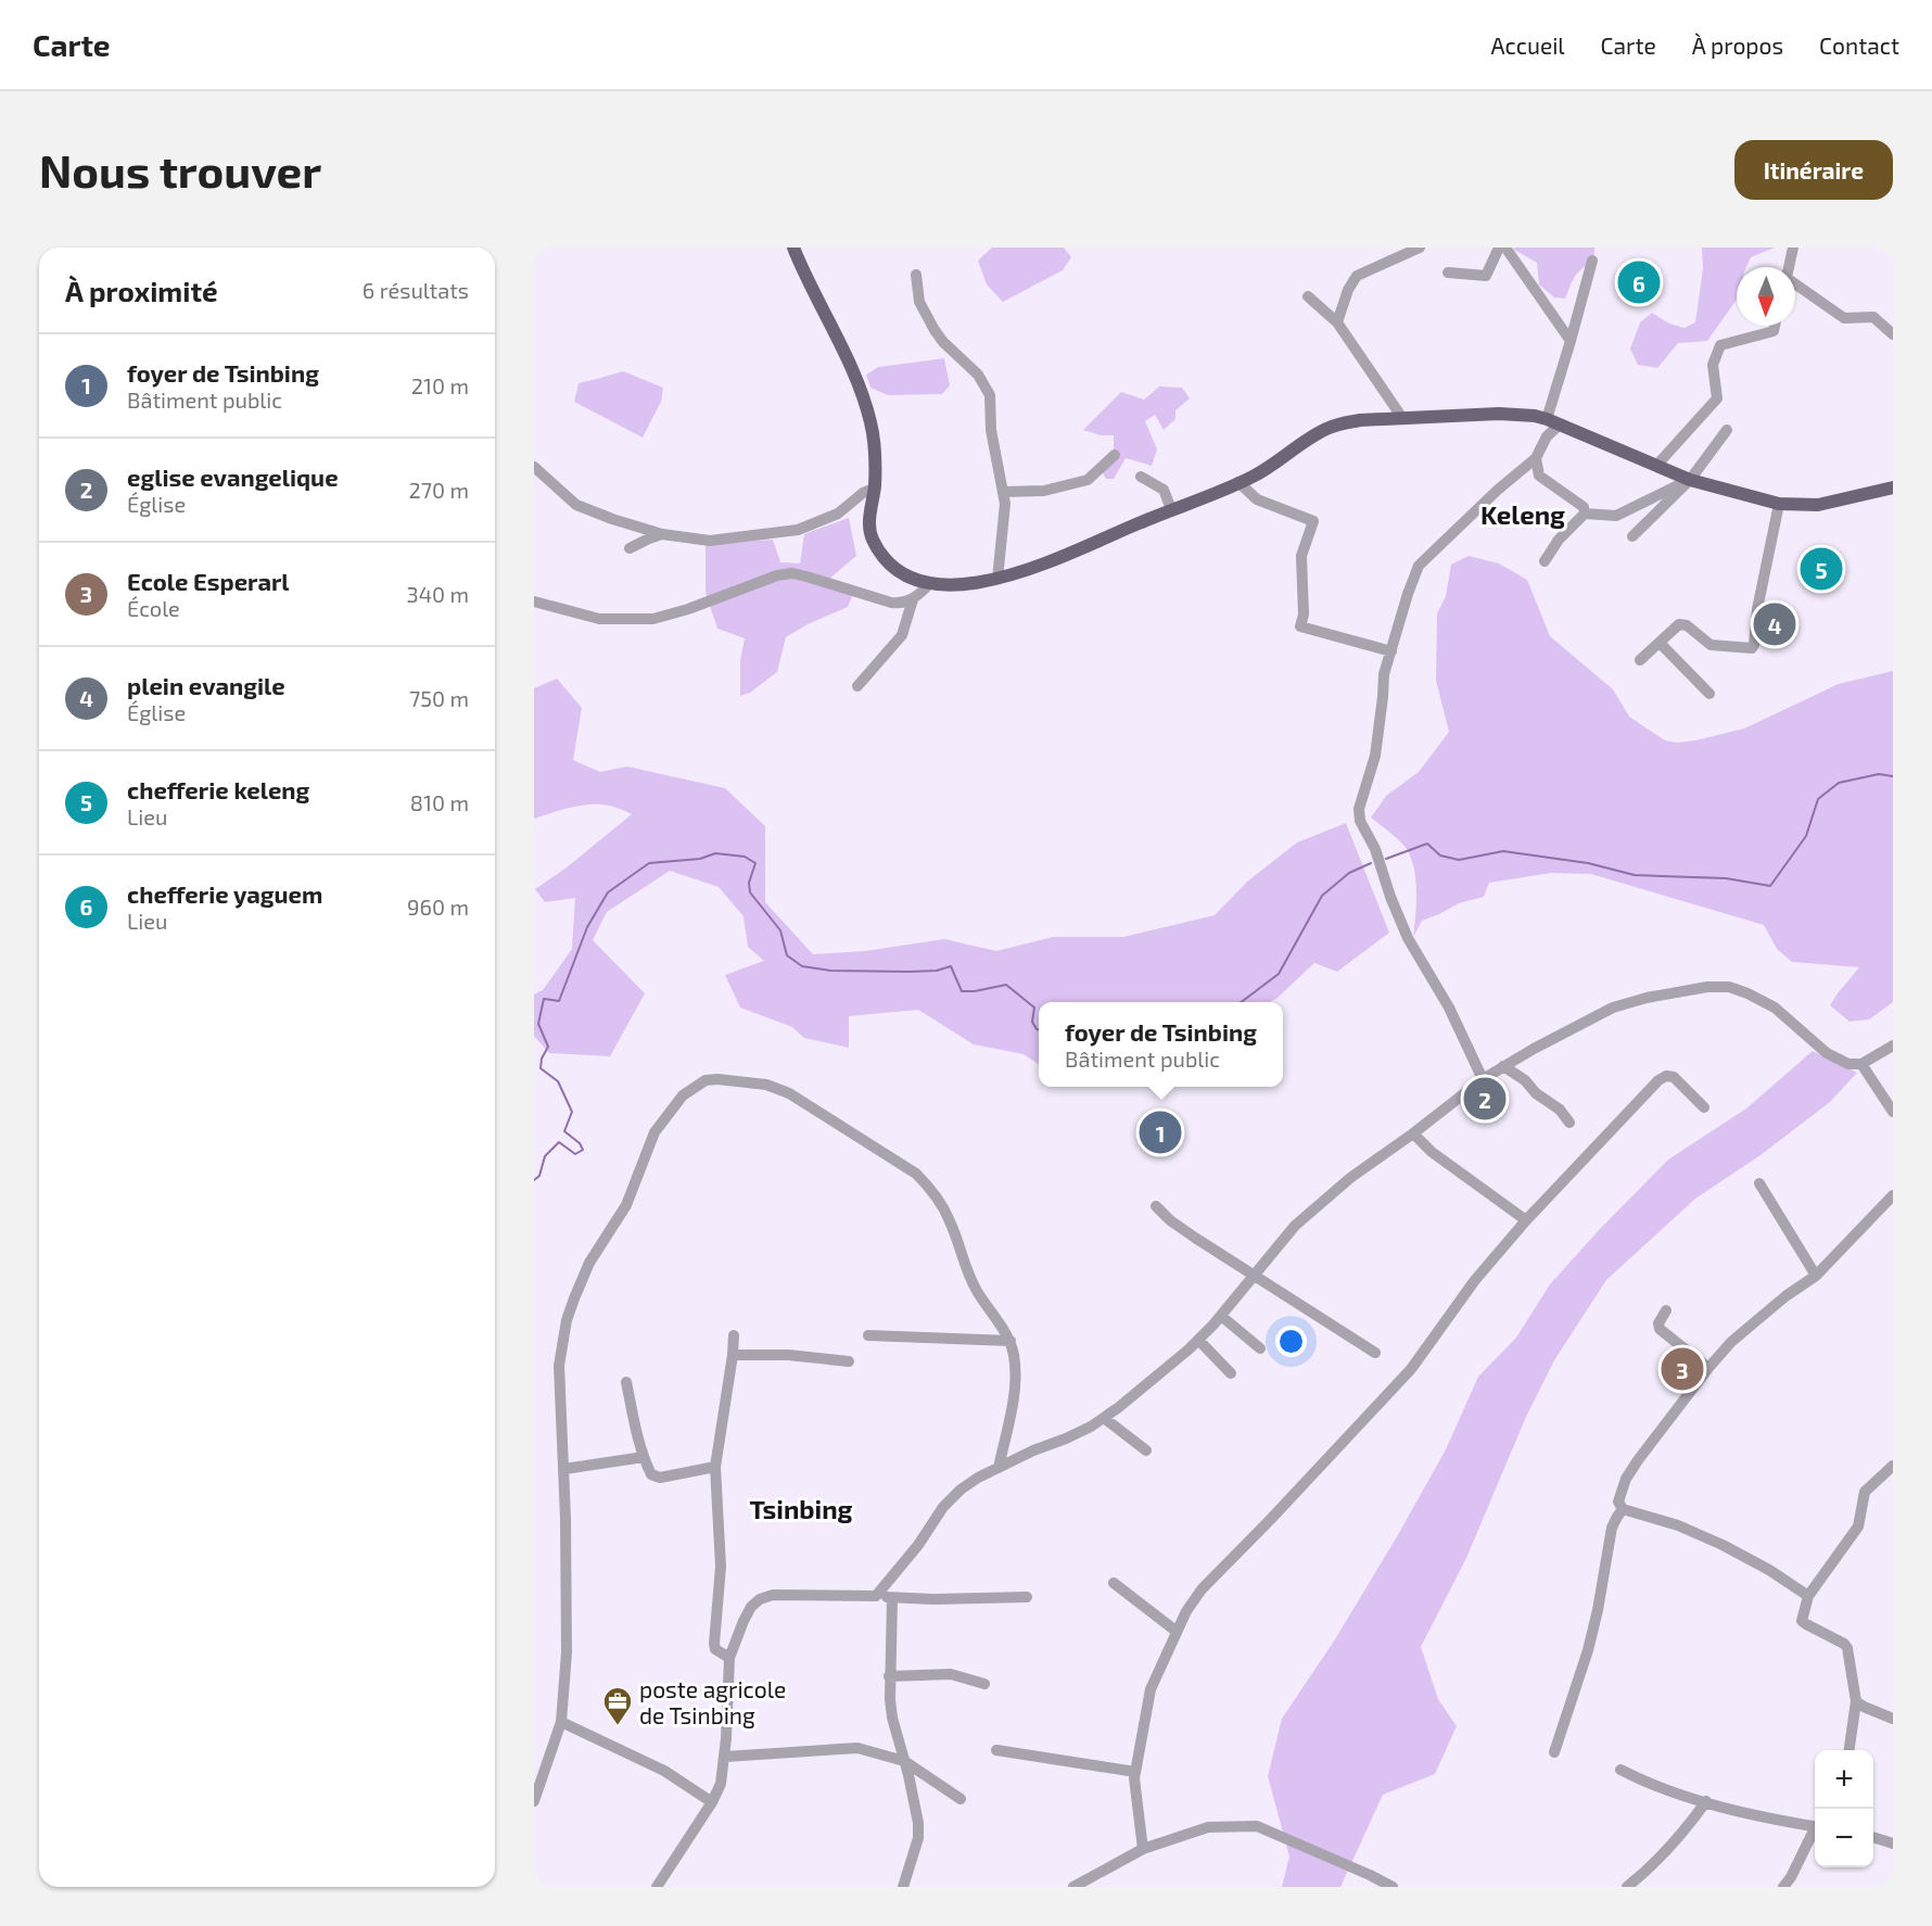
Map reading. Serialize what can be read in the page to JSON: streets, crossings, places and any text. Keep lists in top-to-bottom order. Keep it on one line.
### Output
{"districts":["Keleng","Tsinbing"],"places":{"office":["poste agricole de Tsinbing"]},"north":"bottom","page":{"header":"Carte","nav":["Accueil","Carte","À propos","Contact"],"buttons":"Itinéraire","title":"Nous trouver","heading":["À proximité","6 résultats"],"pins":["6","5","4","2","1","3"],"list":[{"mark":"1","name":"foyer de Tsinbing","note":"Bâtiment public","value":"210 m"},{"mark":"2","name":"eglise evangelique","note":"Église","value":"270 m"},{"mark":"3","name":"Ecole Esperarl","note":"École","value":"340 m"},{"mark":"4","name":"plein evangile","note":"Église","value":"750 m"},{"mark":"5","name":"chefferie keleng","note":"Lieu","value":"810 m"},{"mark":"6","name":"chefferie yaguem","note":"Lieu","value":"960 m"}],"popup":["foyer de Tsinbing","Bâtiment public"],"map_buttons":["+","−"]}}
